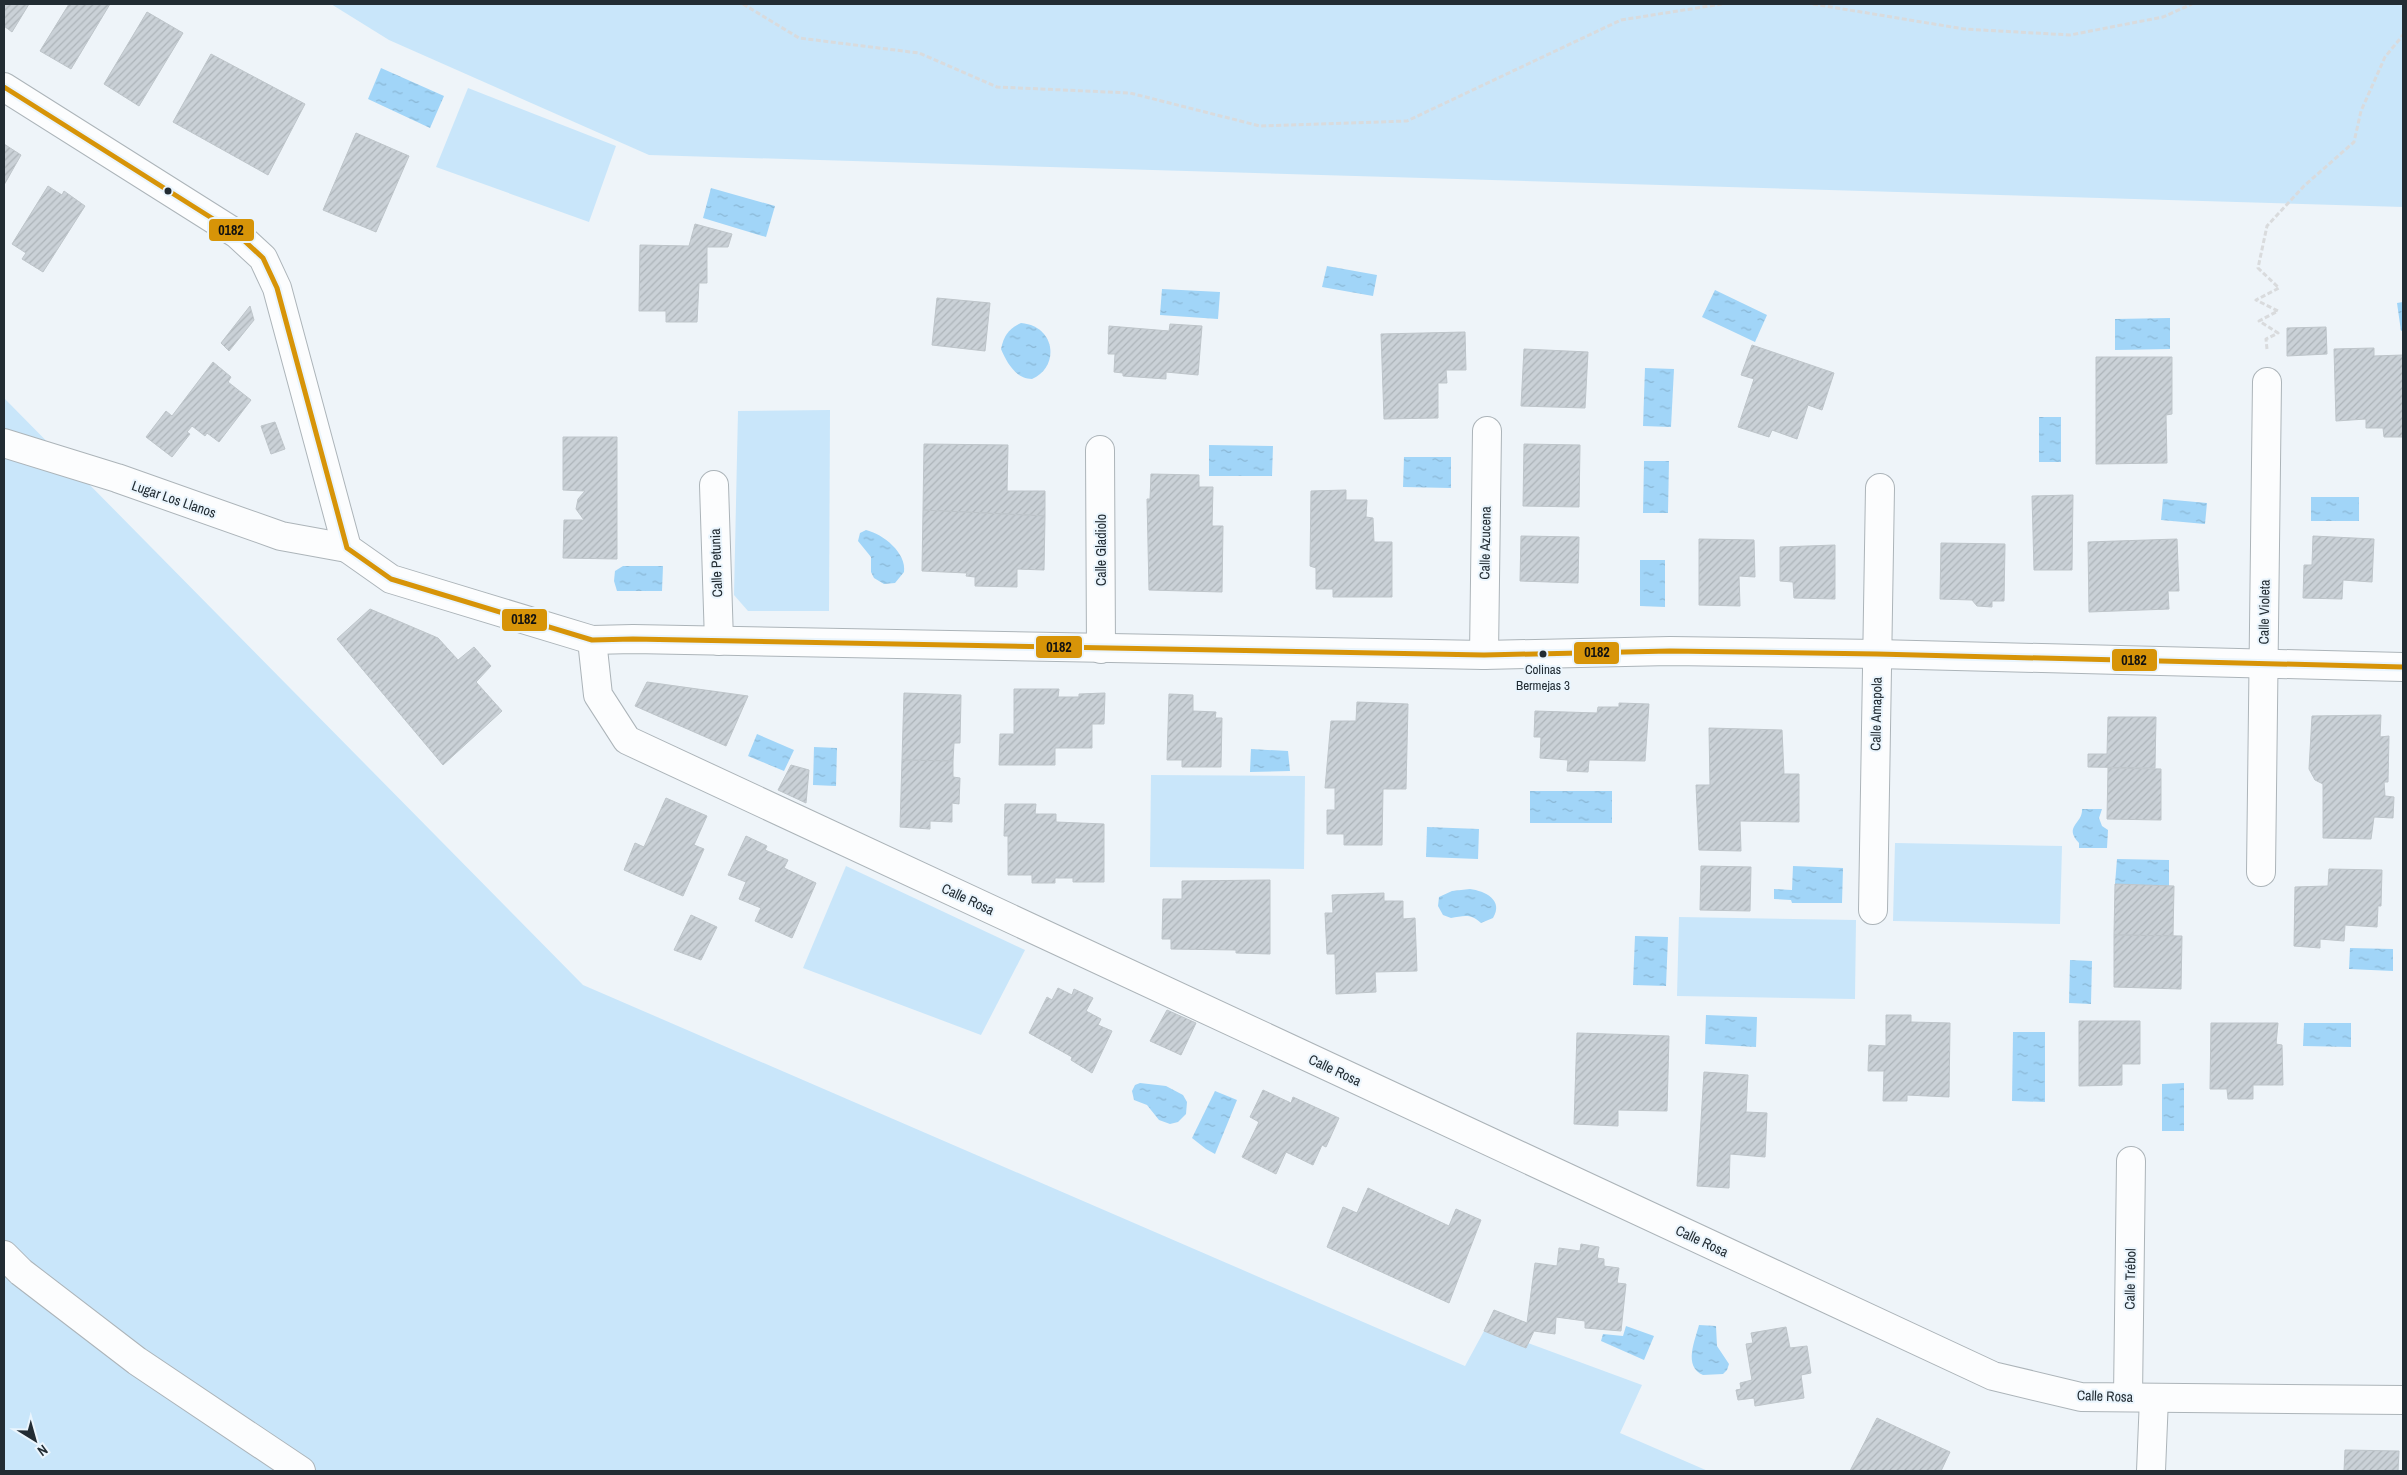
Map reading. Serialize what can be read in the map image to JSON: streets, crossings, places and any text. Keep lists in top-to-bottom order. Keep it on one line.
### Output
{"streets":{"street":["Lugar Los Llanos","Calle Azucena","Calle Gladiolo","Calle Petunia","Calle Violeta","Calle Amapola","Calle Rosa","Calle Trébol"]},"crossings":[["Calle Rosa","Calle Trébol"]],"places":["Colinas Bermejas 3"],"lines":["transit line 0182"],"north":"bottom right"}
